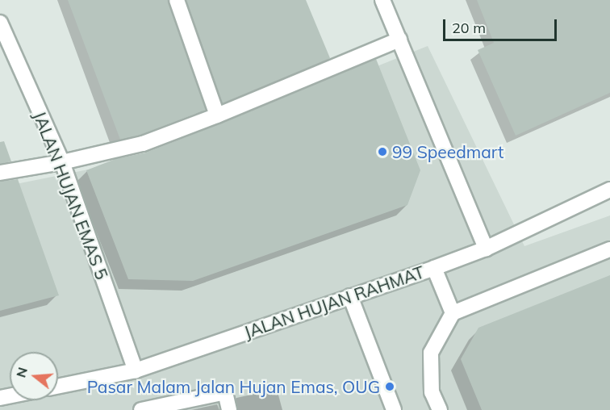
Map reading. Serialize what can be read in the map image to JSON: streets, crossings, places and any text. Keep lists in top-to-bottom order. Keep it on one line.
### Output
{"streets":{"street":["JALAN HUJAN EMAS 5","JALAN HUJAN RAHMAT"]},"crossings":[["JALAN HUJAN EMAS 5","JALAN HUJAN RAHMAT"]],"places":["99 Speedmart","Pasar Malam Jalan Hujan Emas, OUG"],"scale_bar":"20 m","north":"left"}
